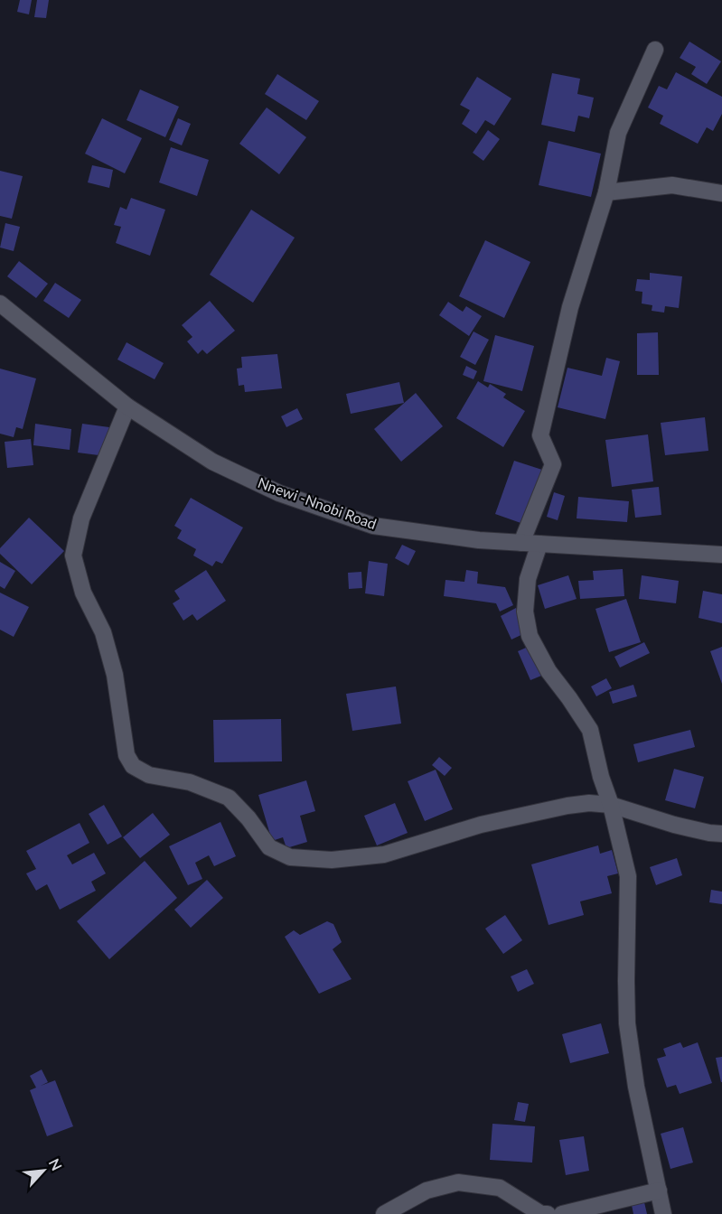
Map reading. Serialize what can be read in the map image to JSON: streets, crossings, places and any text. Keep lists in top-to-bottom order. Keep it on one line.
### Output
{"streets":{"street":["Nnewi -Nnobi Road"]},"north":"top right"}
